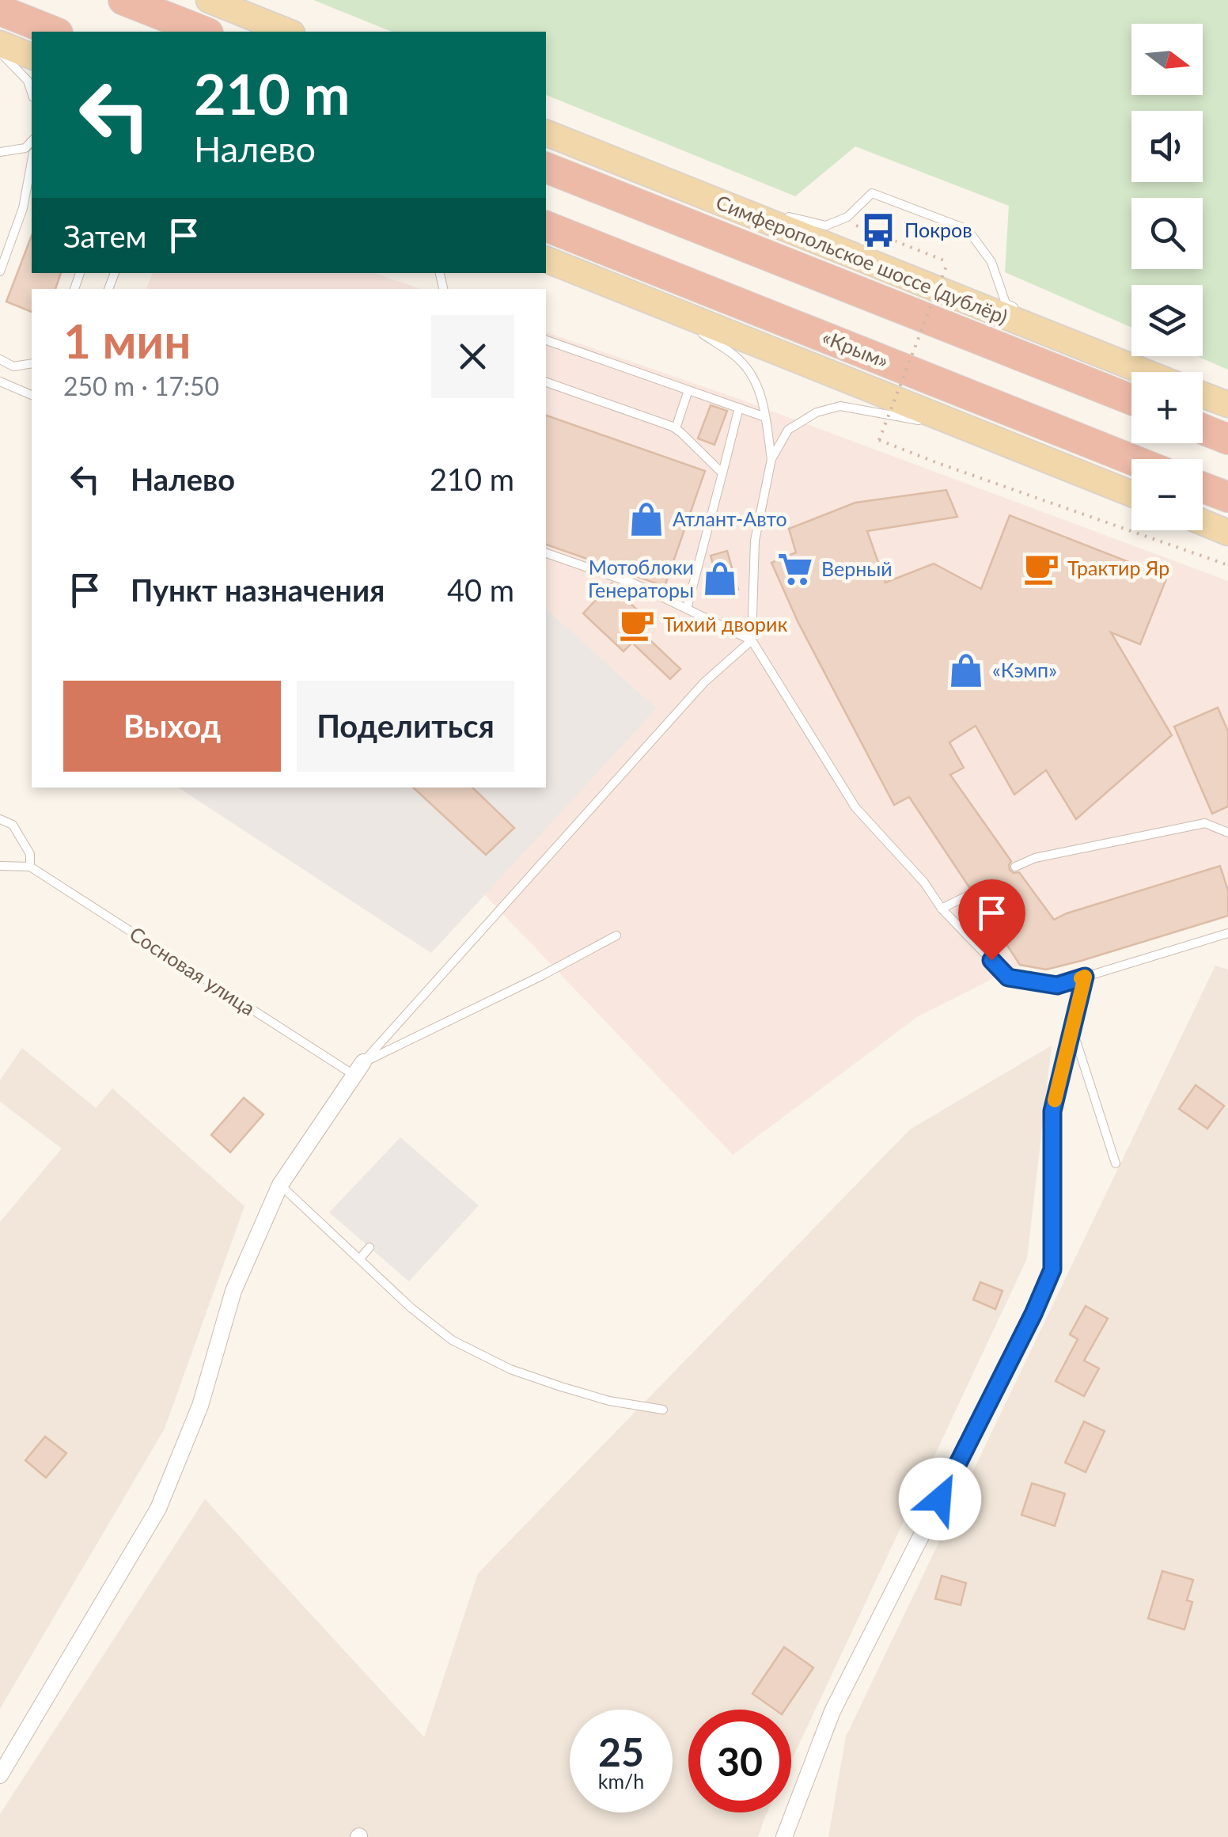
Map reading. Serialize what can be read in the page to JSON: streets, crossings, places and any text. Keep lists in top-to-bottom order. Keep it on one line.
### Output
{"streets":{"highway":["«Крым»"],"main road":["Симферопольское шоссе (дублёр)"],"lane":["Сосновая улица"]},"places":{"bus stop":["Покров"],"shop":["Атлант-Авто","Мотоблоки Генераторы","«Кэмп»"],"cafe":["Трактир Яр","Тихий дворик"],"supermarket":["Верный"]},"north":"right","page":{"map_buttons":["+","−"],"turn":["210 m","Налево"],"then":"Затем","heading":["1 мин","250 m · 17:50"],"list":[{"name":"Налево","value":"210 m"},{"name":"Пункт назначения","value":"40 m"}],"buttons":["Выход","Поделиться"],"speed":"25 km/h","limit":"30"}}
